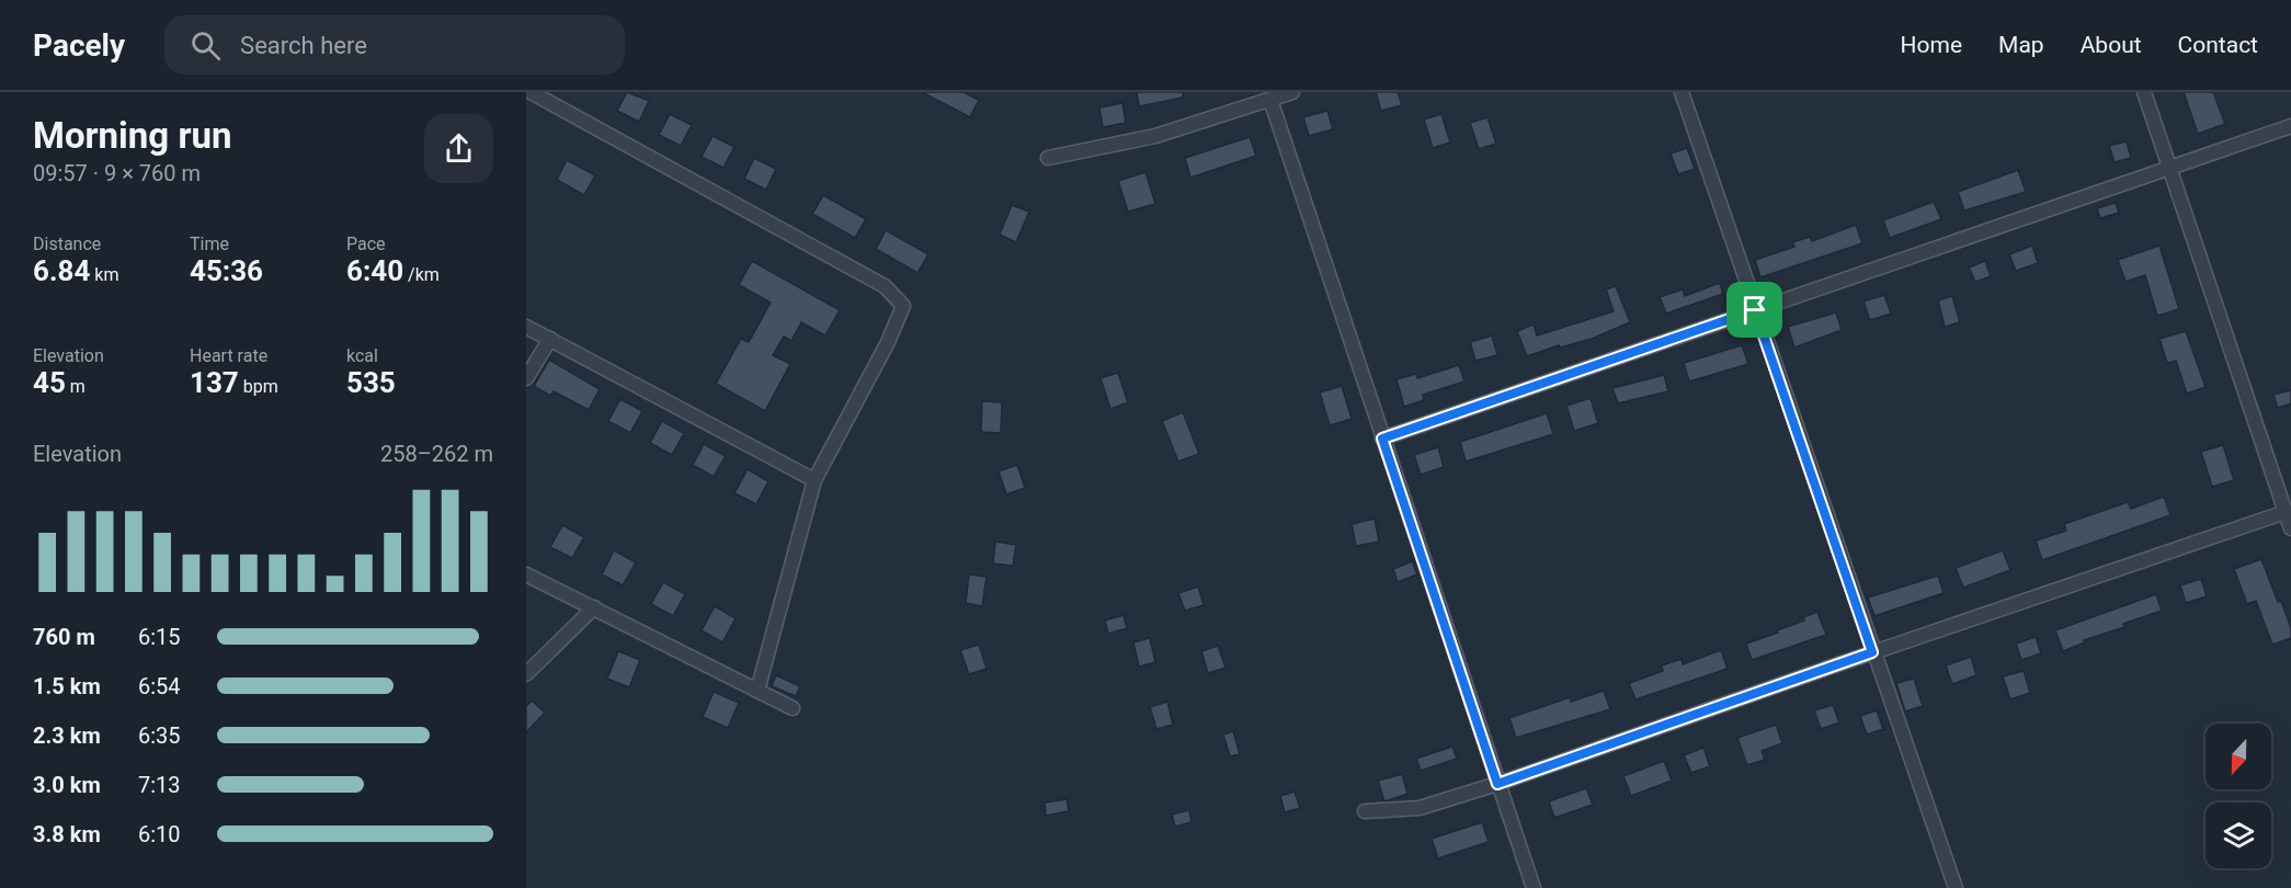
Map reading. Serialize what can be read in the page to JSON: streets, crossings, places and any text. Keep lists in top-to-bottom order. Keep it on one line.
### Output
{"north":"bottom","page":{"header":"Pacely","search":"Search here","nav":["Home","Map","About","Contact"],"heading":["Morning run","09:57 · 9 × 760 m"],"stats":[["Distance","6.84 km"],["Time","45:36"],["Pace","6:40 /km"],["Elevation","45 m"],["Heart rate","137 bpm"],["kcal","535"]],"chart":["Elevation","258–262 m"],"list":[{"name":"760 m","note":"6:15"},{"name":"1.5 km","note":"6:54"},{"name":"2.3 km","note":"6:35"},{"name":"3.0 km","note":"7:13"},{"name":"3.8 km","note":"6:10"}]}}
